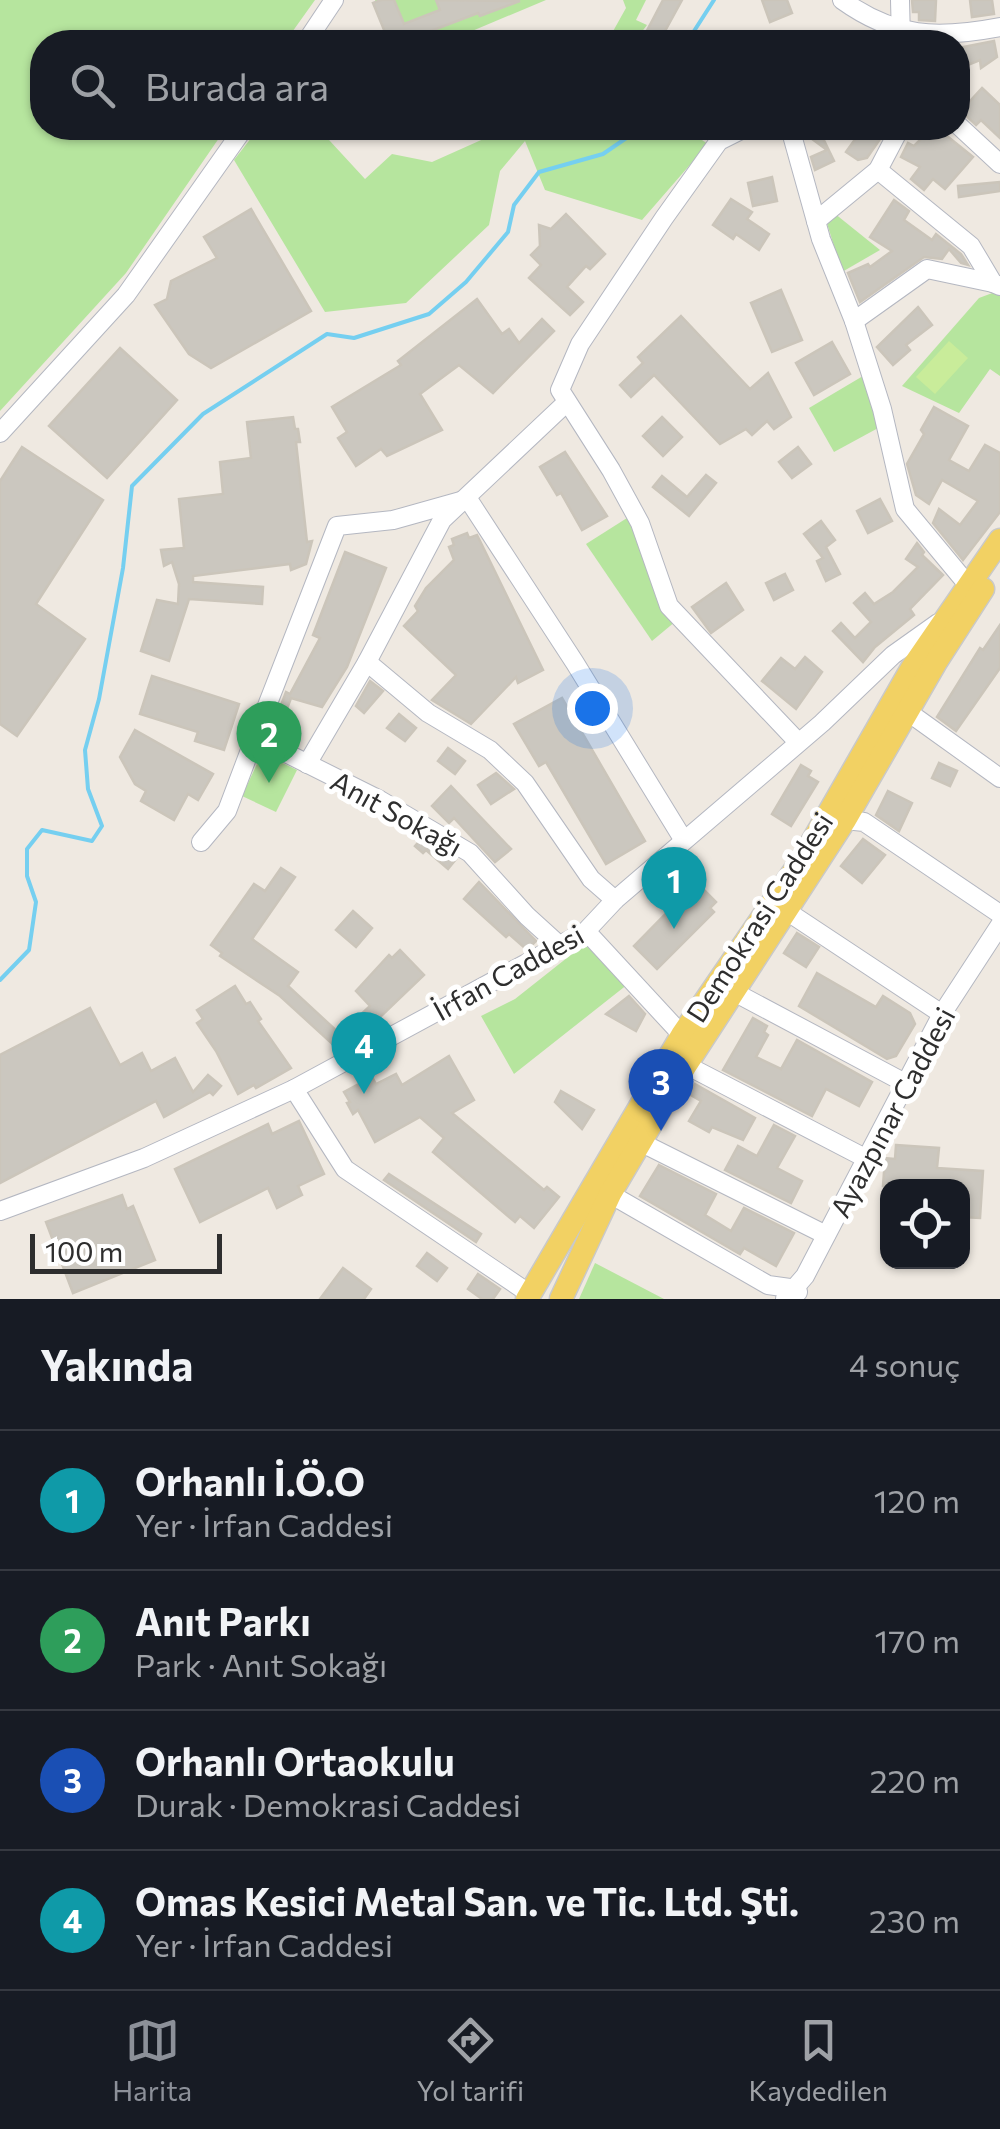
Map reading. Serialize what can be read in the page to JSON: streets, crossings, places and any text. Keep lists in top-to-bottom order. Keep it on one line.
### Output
{"streets":{"main road":["Demokrasi Caddesi"],"street":["Anıt Sokağı","İrfan Caddesi","Ayazpınar Caddesi"]},"crossings":[["Anıt Sokağı","İrfan Caddesi"],["Demokrasi Caddesi","İrfan Caddesi"]],"scale_bar":"100 m","page":{"search":"Burada ara","pins":["2","1","4","3"],"scale":"100 m","heading":["Yakında","4 sonuç"],"list":[{"mark":"1","name":"Orhanlı İ.Ö.O","note":"Yer · İrfan Caddesi","value":"120 m"},{"mark":"2","name":"Anıt Parkı","note":"Park · Anıt Sokağı","value":"170 m"},{"mark":"3","name":"Orhanlı Ortaokulu","note":"Durak · Demokrasi Caddesi","value":"220 m"},{"mark":"4","name":"Omas Kesici Metal San. ve Tic. Ltd. Şti.","note":"Yer · İrfan Caddesi","value":"230 m"}],"nav":["Harita","Yol tarifi","Kaydedilen"]}}
